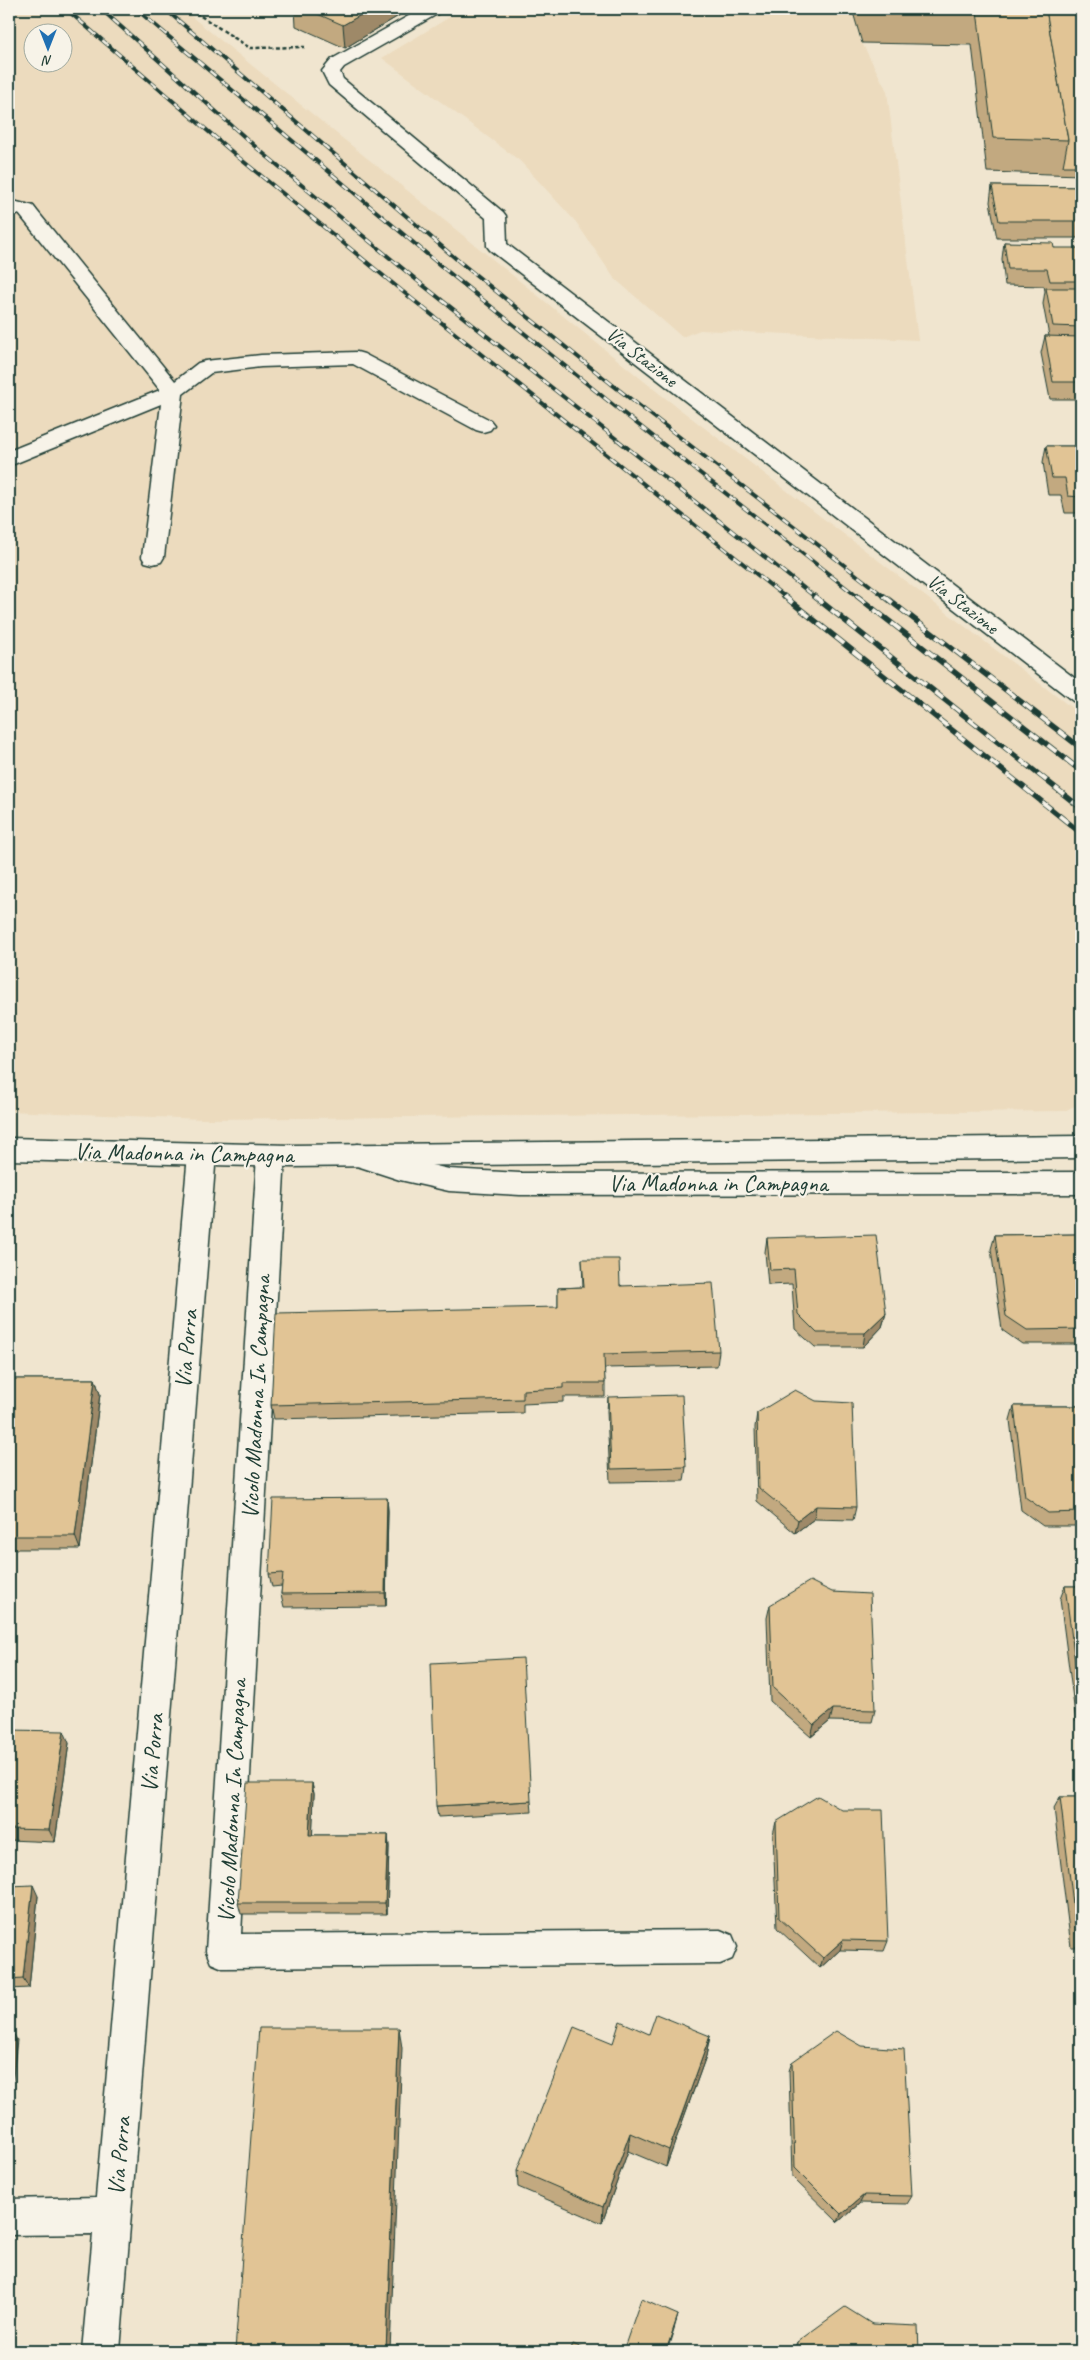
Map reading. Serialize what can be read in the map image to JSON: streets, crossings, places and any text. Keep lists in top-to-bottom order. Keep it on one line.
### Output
{"streets":{"street":["Via Stazione","Via Madonna in Campagna","Via Porra","Vicolo Madonna In Campagna"]},"crossings":[["Via Madonna in Campagna","Via Porra"],["Via Madonna in Campagna","Vicolo Madonna In Campagna"]],"north":"bottom"}
